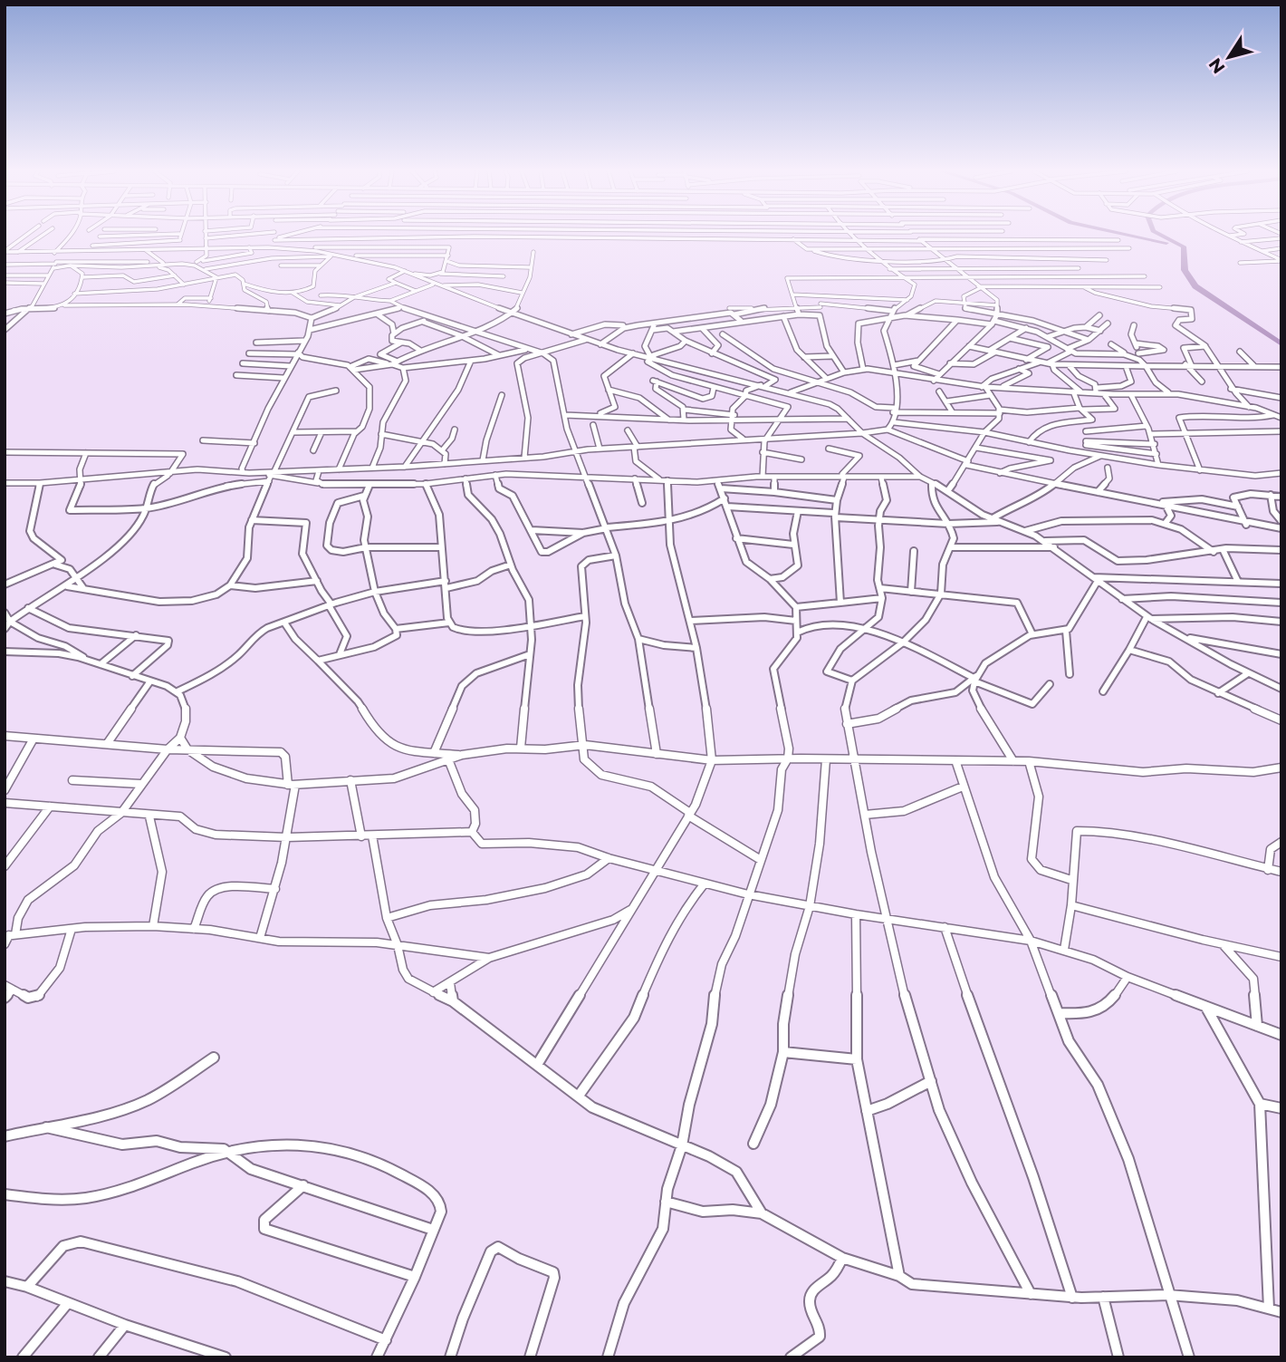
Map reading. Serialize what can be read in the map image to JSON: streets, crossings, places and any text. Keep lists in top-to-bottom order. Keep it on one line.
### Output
{"north":"bottom left"}
